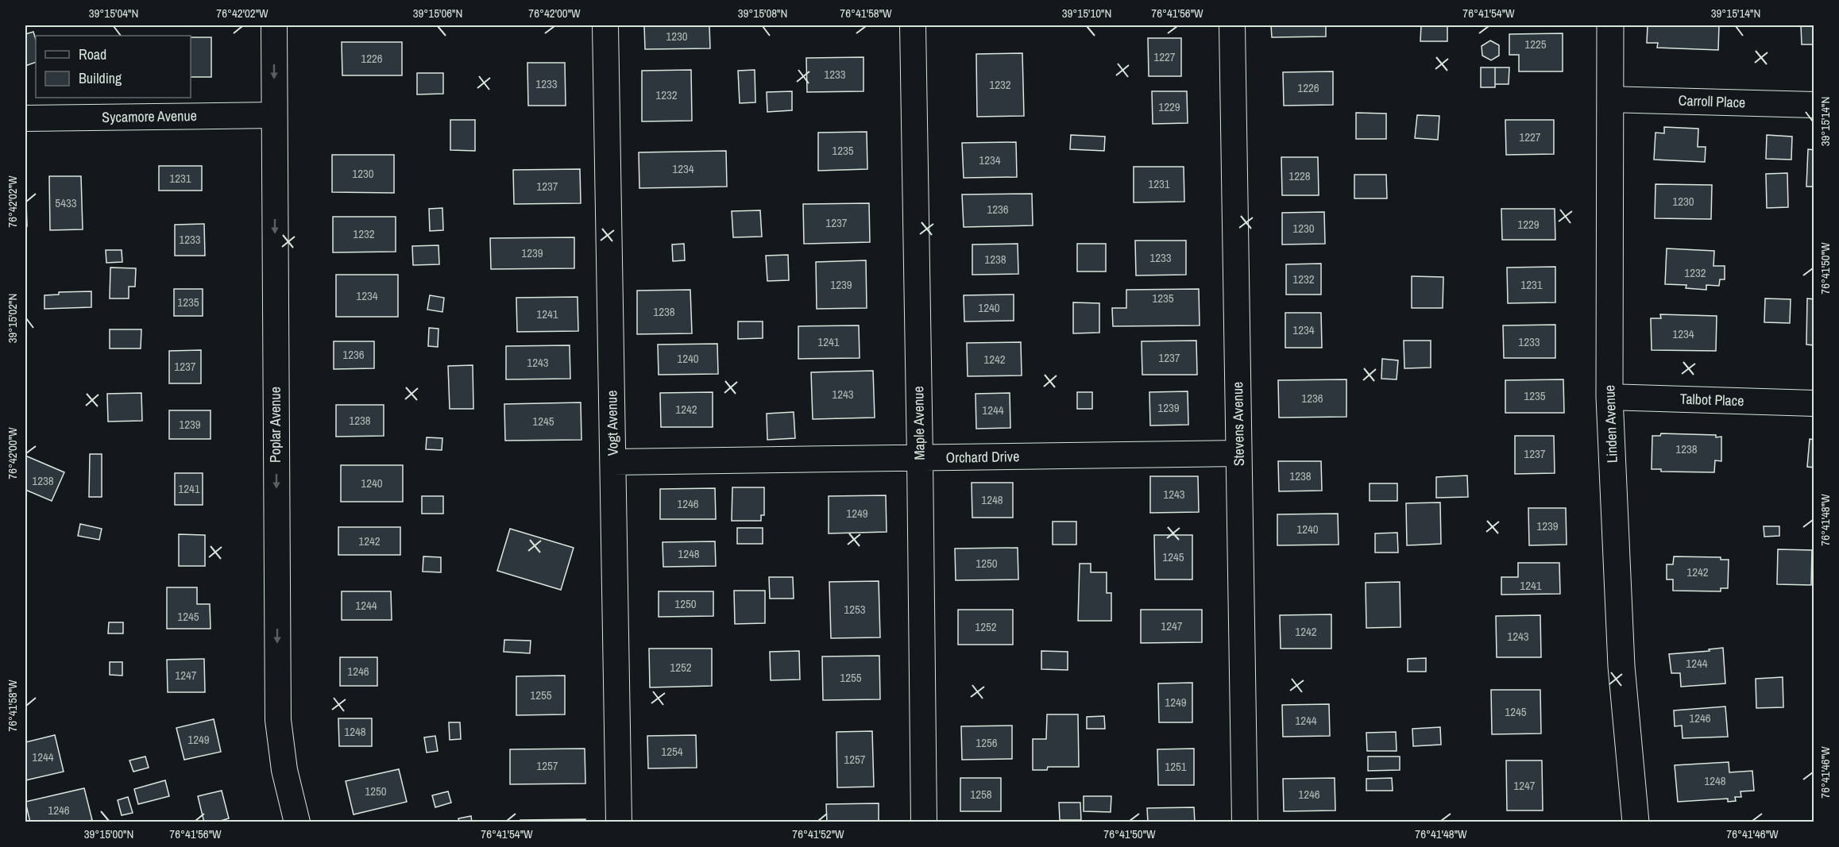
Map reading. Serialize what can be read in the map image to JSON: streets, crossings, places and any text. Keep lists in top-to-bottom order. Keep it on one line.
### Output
{"streets":{"street":["Carroll Place","Sycamore Avenue","Talbot Place","Vogt Avenue","Maple Avenue","Stevens Avenue","Linden Avenue","Poplar Avenue","Orchard Drive"]},"crossings":[["Carroll Place","Linden Avenue"],["Sycamore Avenue","Poplar Avenue"],["Talbot Place","Linden Avenue"],["Vogt Avenue","Orchard Drive"],["Maple Avenue","Orchard Drive"],["Stevens Avenue","Orchard Drive"]],"one_way":["Poplar Avenue"],"house_numbers":["1230","1225","1227","1226","1233","1233","1232","1226","1232","1229","1227","1235","1234","1234","1230","1228","1231","1231","1237","1230","5433","1236","1237","1229","1230","1232","1233","1239","1233","1238","1232","1232","1239","1231","1234","1235","1235","1240","1238","1241","1234","1234","1241","1233","1236","1237","1240","1242","1243","1237","1243","1235","1236","1239","1242","1244","1238","1245","1239","1238","1237","1238","1238","1240","1241","1243","1248","1246","1249","1239","1240","1242","1248","1245","1250","1242","1241","1250","1244","1253","1245","1247","1252","1242","1243","1244","1252","1246","1247","1255","1255","1249","1245","1246","1244","1248","1249","1256","1254","1244","1257","1257","1251","1248","1247","1250","1258","1246","1246"],"legend":["Road","Building"],"coordinates":["39°15'04\"N","76°42'02\"W","39°15'06\"N","76°42'00\"W","39°15'08\"N","76°41'58\"W","39°15'10\"N","76°41'56\"W","76°41'54\"W","39°15'14\"N","76°41'50\"W","39°15'02\"N","76°41'48\"W","76°41'46\"W","39°15'00\"N","76°41'52\"W"]}
